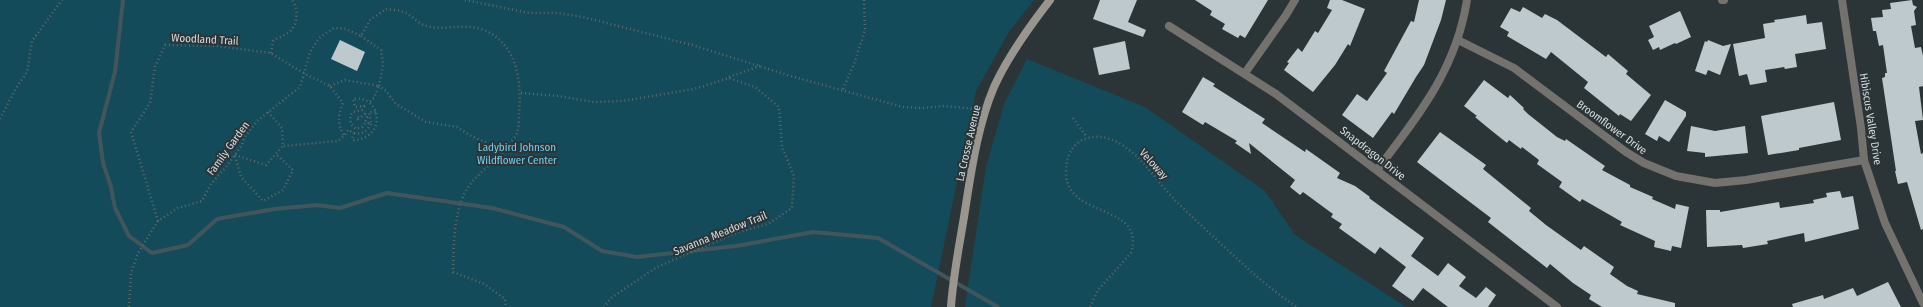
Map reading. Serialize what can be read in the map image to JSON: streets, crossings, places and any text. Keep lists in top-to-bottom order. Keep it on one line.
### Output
{"streets":{"street":["Hibiscus Valley Drive","Broomflower Drive","La Crosse Avenue","Snapdragon Drive"],"path":["Woodland Trail","Family Garden","Veloway","Savanna Meadow Trail"]},"crossings":[["Woodland Trail","Family Garden"],["Hibiscus Valley Drive","Broomflower Drive"]],"parks":["Ladybird Johnson Wildflower Center"]}
